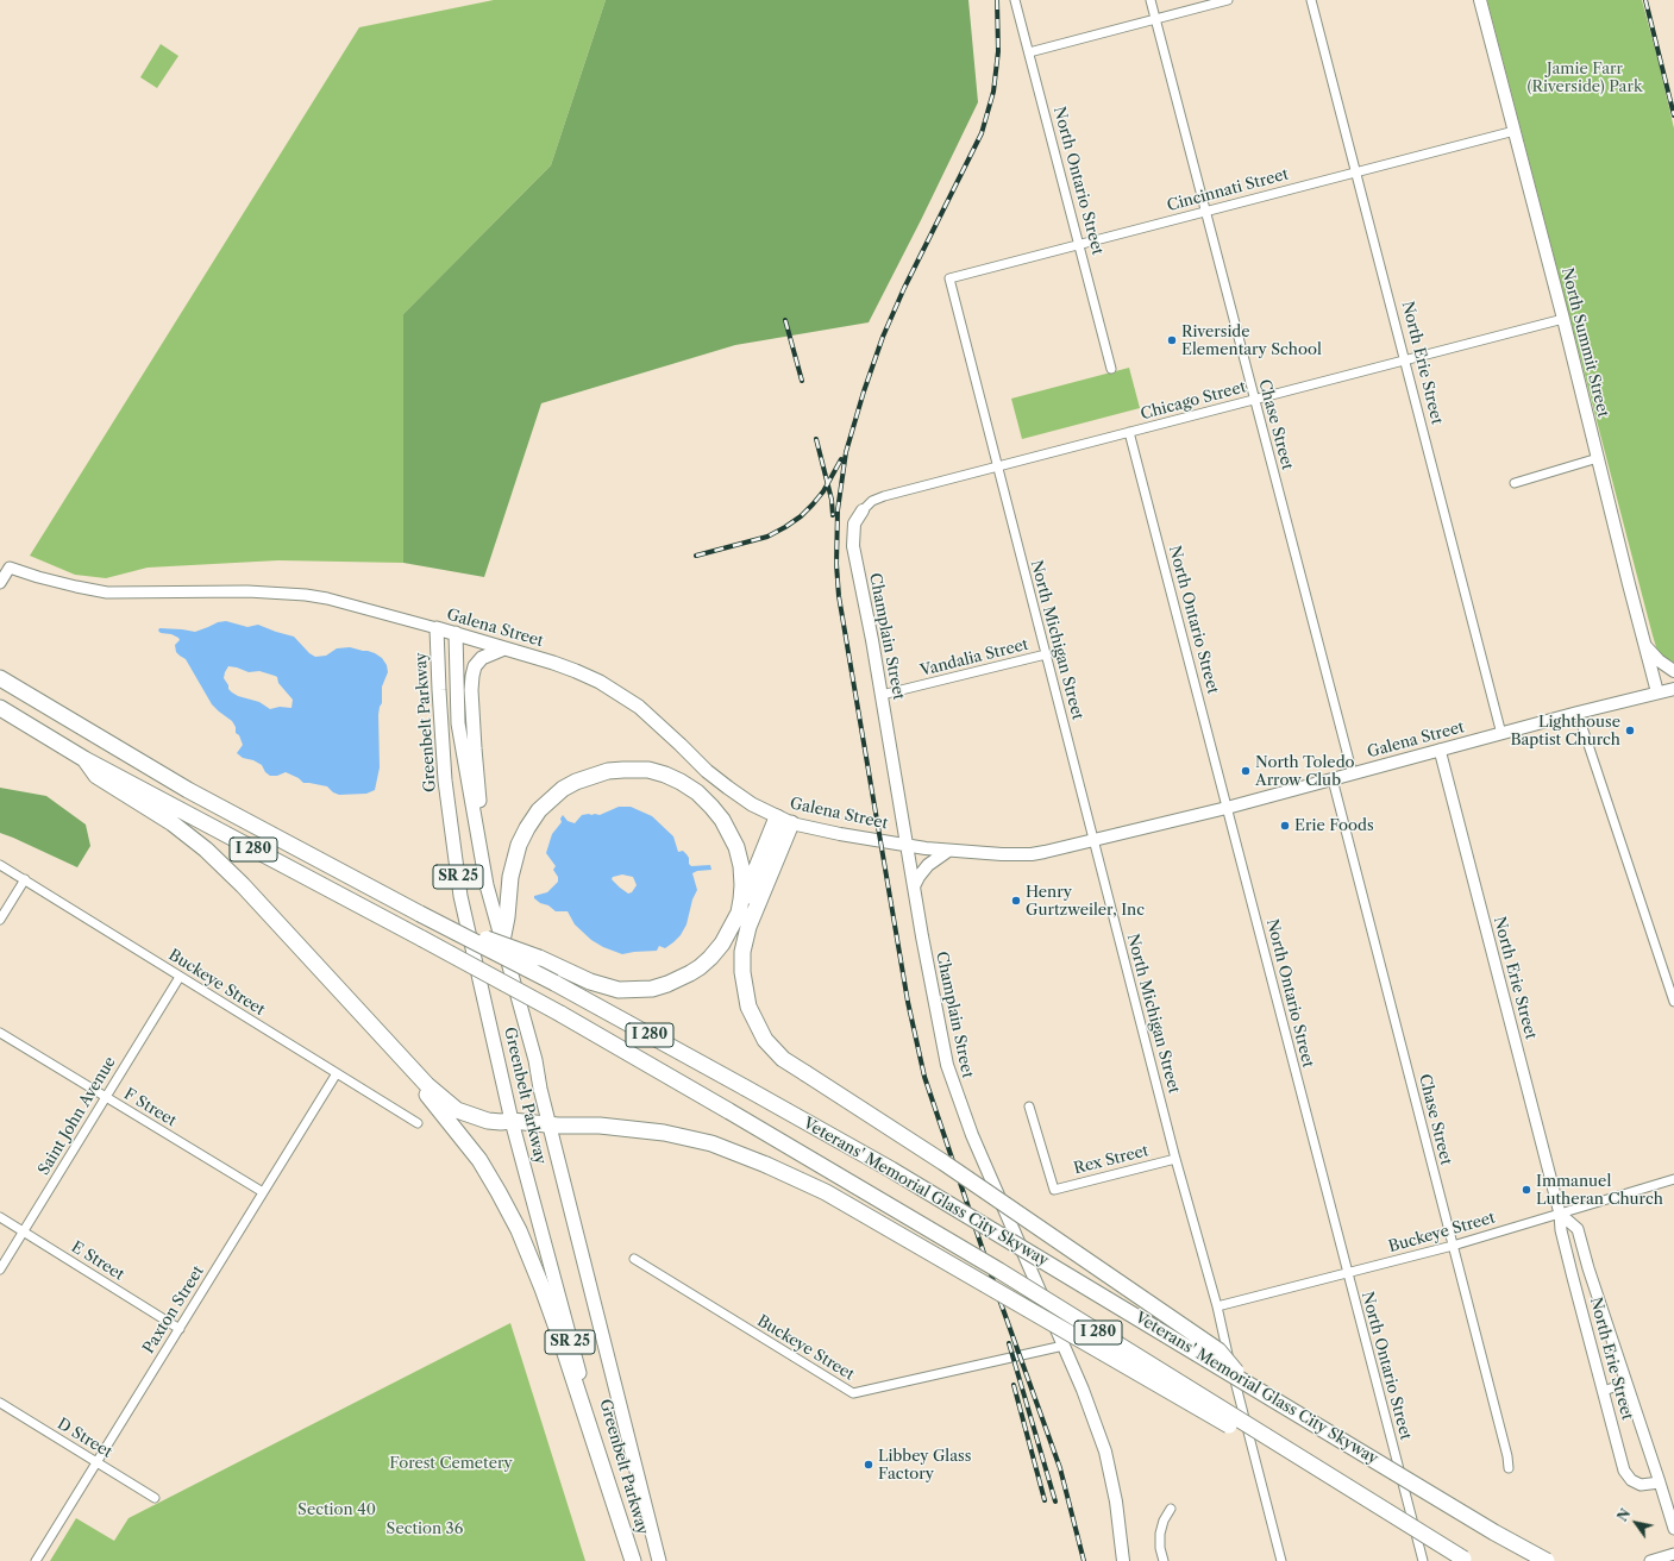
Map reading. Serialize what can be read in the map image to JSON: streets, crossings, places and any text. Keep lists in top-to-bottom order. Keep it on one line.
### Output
{"streets":{"highway":["I 280","Veterans' Memorial Glass City Skyway"],"main road":["North Summit Street","Galena Street","Champlain Street","Greenbelt Parkway","SR 25"],"street":["North Ontario Street","Cincinnati Street","North Erie Street","Chicago Street","Chase Street","North Michigan Street","Vandalia Street","Buckeye Street","F Street","Saint John Avenue","Rex Street","E Street","Paxton Street","D Street"]},"crossings":[["North Ontario Street","Cincinnati Street"],["North Ontario Street","Chicago Street"],["North Ontario Street","Galena Street"],["North Ontario Street","Buckeye Street"],["Cincinnati Street","North Summit Street"],["Cincinnati Street","North Erie Street"],["Cincinnati Street","Chase Street"],["Cincinnati Street","North Michigan Street"],["North Summit Street","Chicago Street"],["North Summit Street","Galena Street"],["North Erie Street","Chicago Street"],["North Erie Street","Galena Street"],["North Erie Street","Buckeye Street"],["Chicago Street","Chase Street"],["Chicago Street","Champlain Street"],["Chicago Street","North Michigan Street"],["Chase Street","Galena Street"],["Chase Street","Buckeye Street"],["Galena Street","Champlain Street"],["Galena Street","North Michigan Street"],["Galena Street","Greenbelt Parkway"],["Champlain Street","Vandalia Street"],["Champlain Street","Buckeye Street"],["North Michigan Street","Vandalia Street"],["North Michigan Street","Buckeye Street"],["North Michigan Street","Rex Street"],["I 280","Veterans' Memorial Glass City Skyway"],["Buckeye Street","Saint John Avenue"],["Buckeye Street","Paxton Street"],["F Street","Saint John Avenue"],["F Street","Paxton Street"],["Saint John Avenue","E Street"],["E Street","Paxton Street"],["Paxton Street","D Street"]],"parks":["Jamie Farr (Riverside) Park","Forest Cemetery","Section 40","Section 36"],"places":["Riverside Elementary School","Lighthouse Baptist Church","North Toledo Arrow Club","Erie Foods","Henry Gurtzweiler, Inc","Immanuel Lutheran Church","Libbey Glass Factory"],"north":"top left"}
